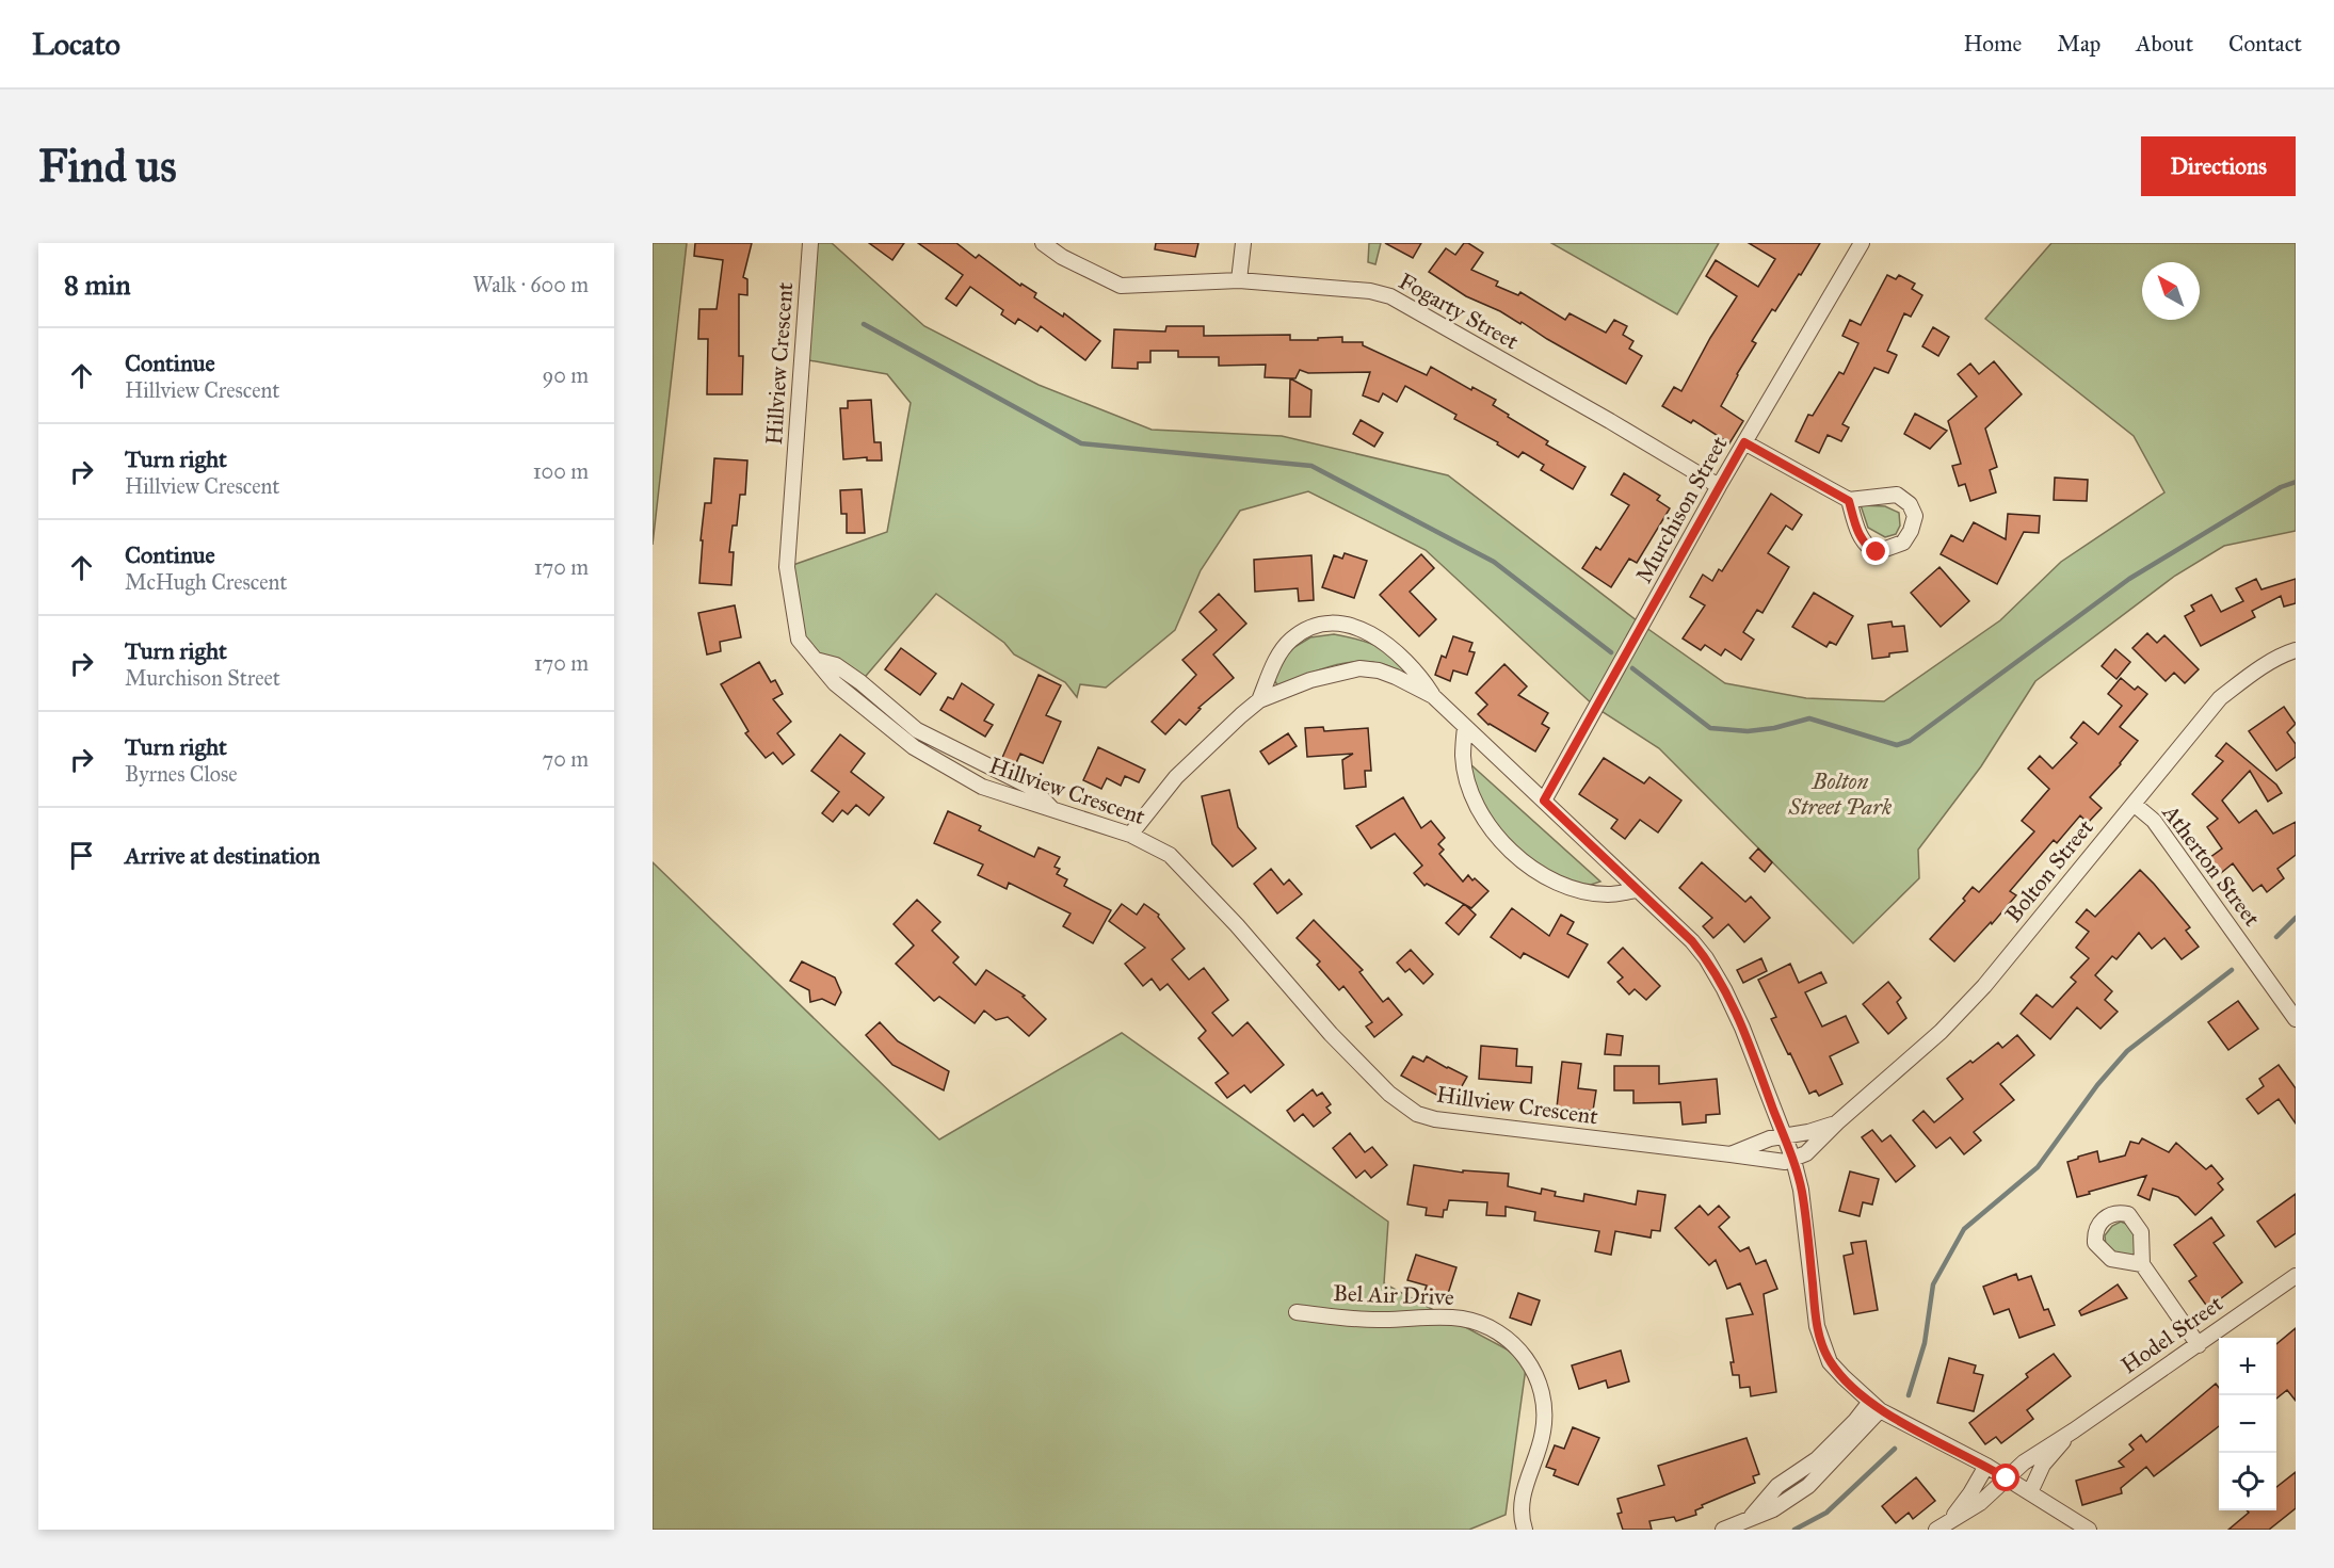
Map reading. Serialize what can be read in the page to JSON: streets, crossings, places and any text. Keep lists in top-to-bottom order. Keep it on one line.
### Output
{"streets":{"street":["Fogarty Street","Hillview Crescent","Murchison Street","Atherton Street","Bolton Street","Bel Air Drive","Hodel Street"]},"crossings":[["Fogarty Street","Murchison Street"],["Hillview Crescent","Bolton Street"],["Atherton Street","Bolton Street"]],"parks":["Bolton Street Park"],"north":"top left","page":{"header":"Locato","nav":["Home","Map","About","Contact"],"buttons":"Directions","title":"Find us","heading":["8 min","Walk · 600 m"],"list":[["Continue","Hillview Crescent","90 m"],["Turn right","Hillview Crescent","100 m"],["Continue","McHugh Crescent","170 m"],["Turn right","Murchison Street","170 m"],["Turn right","Byrnes Close","70 m"],"Arrive at destination"],"map_buttons":["+","−"]}}
